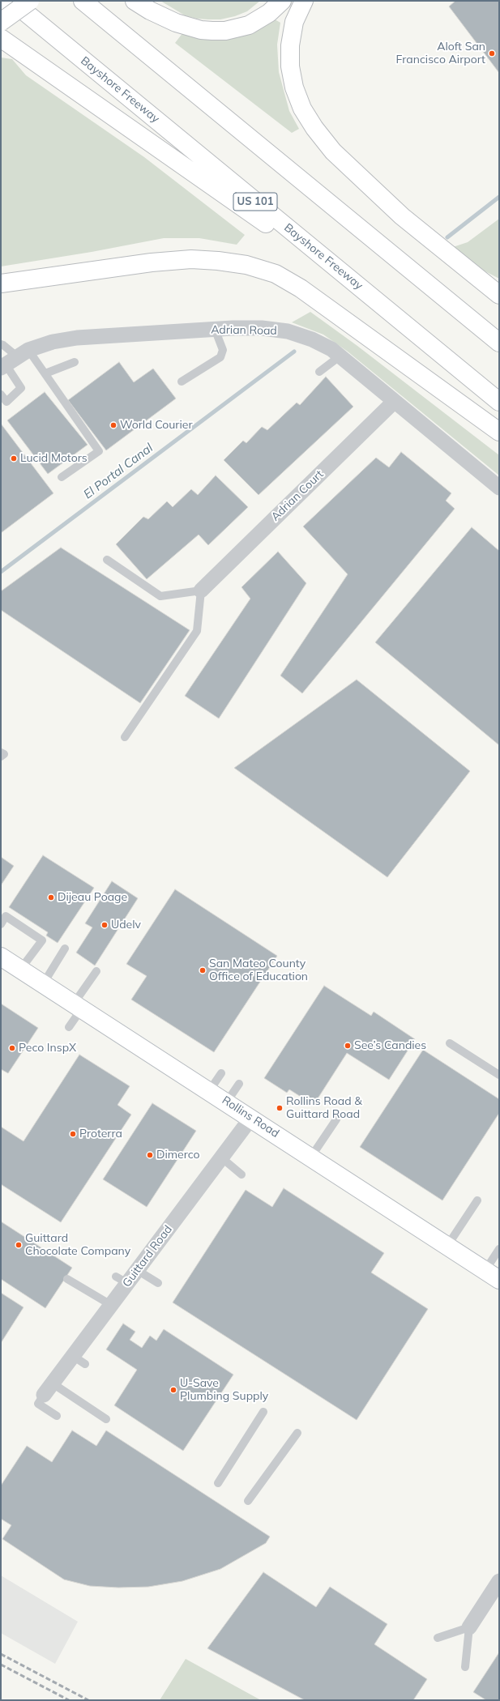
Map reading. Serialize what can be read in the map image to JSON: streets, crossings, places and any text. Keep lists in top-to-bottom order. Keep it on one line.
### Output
{"streets":{"main road":["Bayshore Freeway","US 101","Rollins Road"],"street":["Adrian Road","Adrian Court","Guittard Road"]},"crossings":[["Adrian Road","Adrian Court"],["Rollins Road","Guittard Road"]],"water":["El Portal Canal"],"places":["Aloft San Francisco Airport","World Courier","Lucid Motors","Dijeau Poage","Udelv","San Mateo County Office of Education","See’s Candies","Peco InspX","Rollins Road & Guittard Road","Proterra","Dimerco","Guittard Chocolate Company","U-Save Plumbing Supply"]}
